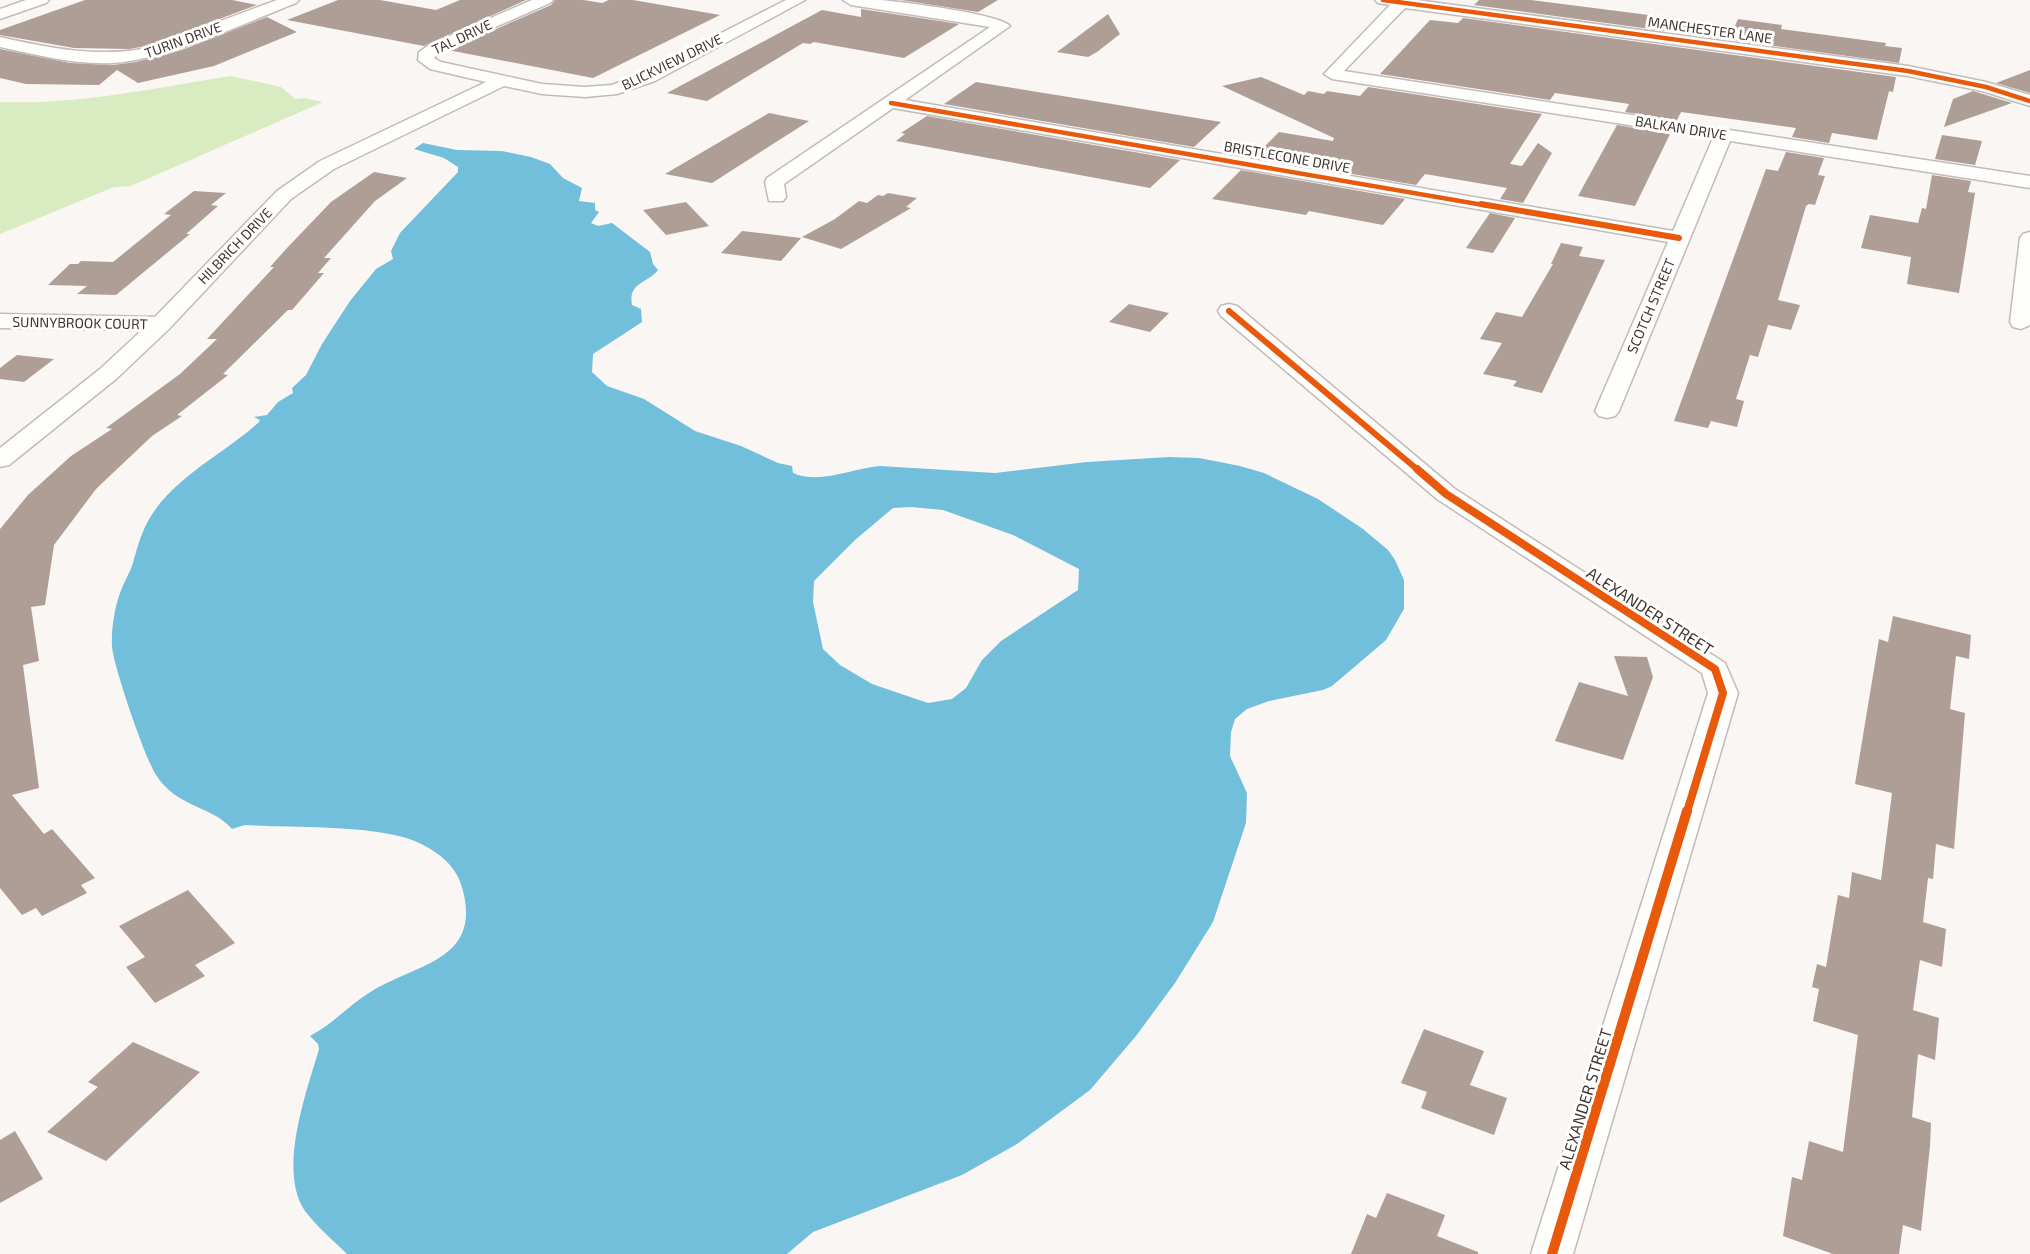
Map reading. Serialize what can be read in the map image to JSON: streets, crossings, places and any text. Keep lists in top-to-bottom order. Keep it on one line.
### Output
{"streets":{"street":["MANCHESTER LANE","TAL DRIVE","TURIN DRIVE","BLICKVIEW DRIVE","BALKAN DRIVE","BRISTLECONE DRIVE","HILBRICH DRIVE","SCOTCH STREET","SUNNYBROOK COURT","ALEXANDER STREET"]},"crossings":[["MANCHESTER LANE","BALKAN DRIVE"],["TAL DRIVE","BLICKVIEW DRIVE"],["TAL DRIVE","HILBRICH DRIVE"],["BLICKVIEW DRIVE","HILBRICH DRIVE"],["BALKAN DRIVE","SCOTCH STREET"],["BRISTLECONE DRIVE","SCOTCH STREET"],["HILBRICH DRIVE","SUNNYBROOK COURT"]]}
